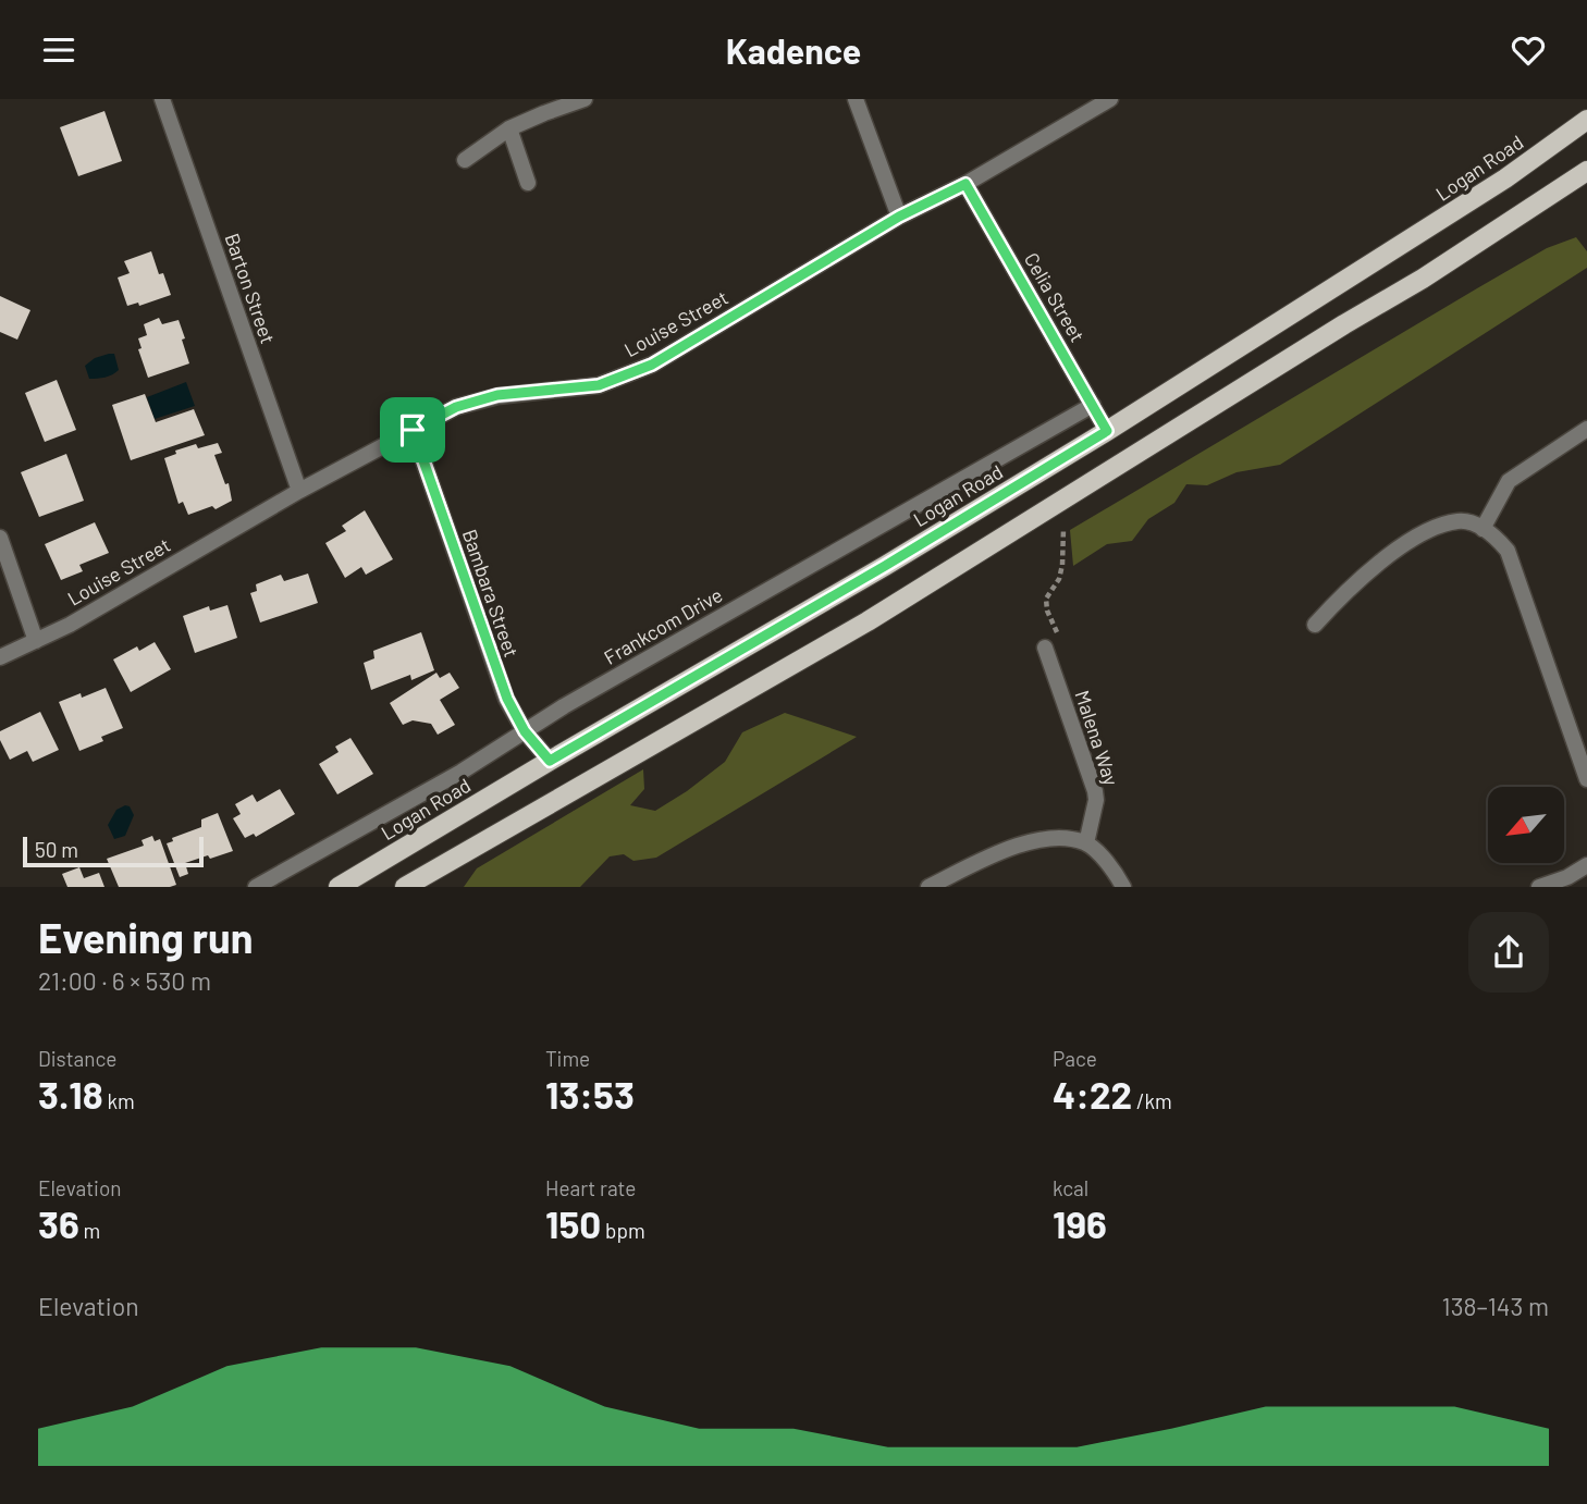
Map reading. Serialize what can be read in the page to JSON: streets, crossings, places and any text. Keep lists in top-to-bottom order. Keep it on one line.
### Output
{"streets":{"main road":["Logan Road"],"street":["Barton Street","Celia Street","Louise Street","Bambara Street","Frankcom Drive","Malena Way"]},"crossings":[["Logan Road","Celia Street"],["Logan Road","Bambara Street"],["Barton Street","Louise Street"],["Celia Street","Louise Street"],["Celia Street","Frankcom Drive"],["Louise Street","Bambara Street"],["Bambara Street","Frankcom Drive"]],"scale_bar":"50 m","north":"bottom left","page":{"header":"Kadence","scale":"50 m","heading":["Evening run","21:00 · 6 × 530 m"],"stats":[["Distance","3.18 km"],["Time","13:53"],["Pace","4:22 /km"],["Elevation","36 m"],["Heart rate","150 bpm"],["kcal","196"]],"chart":["Elevation","138–143 m"]}}
